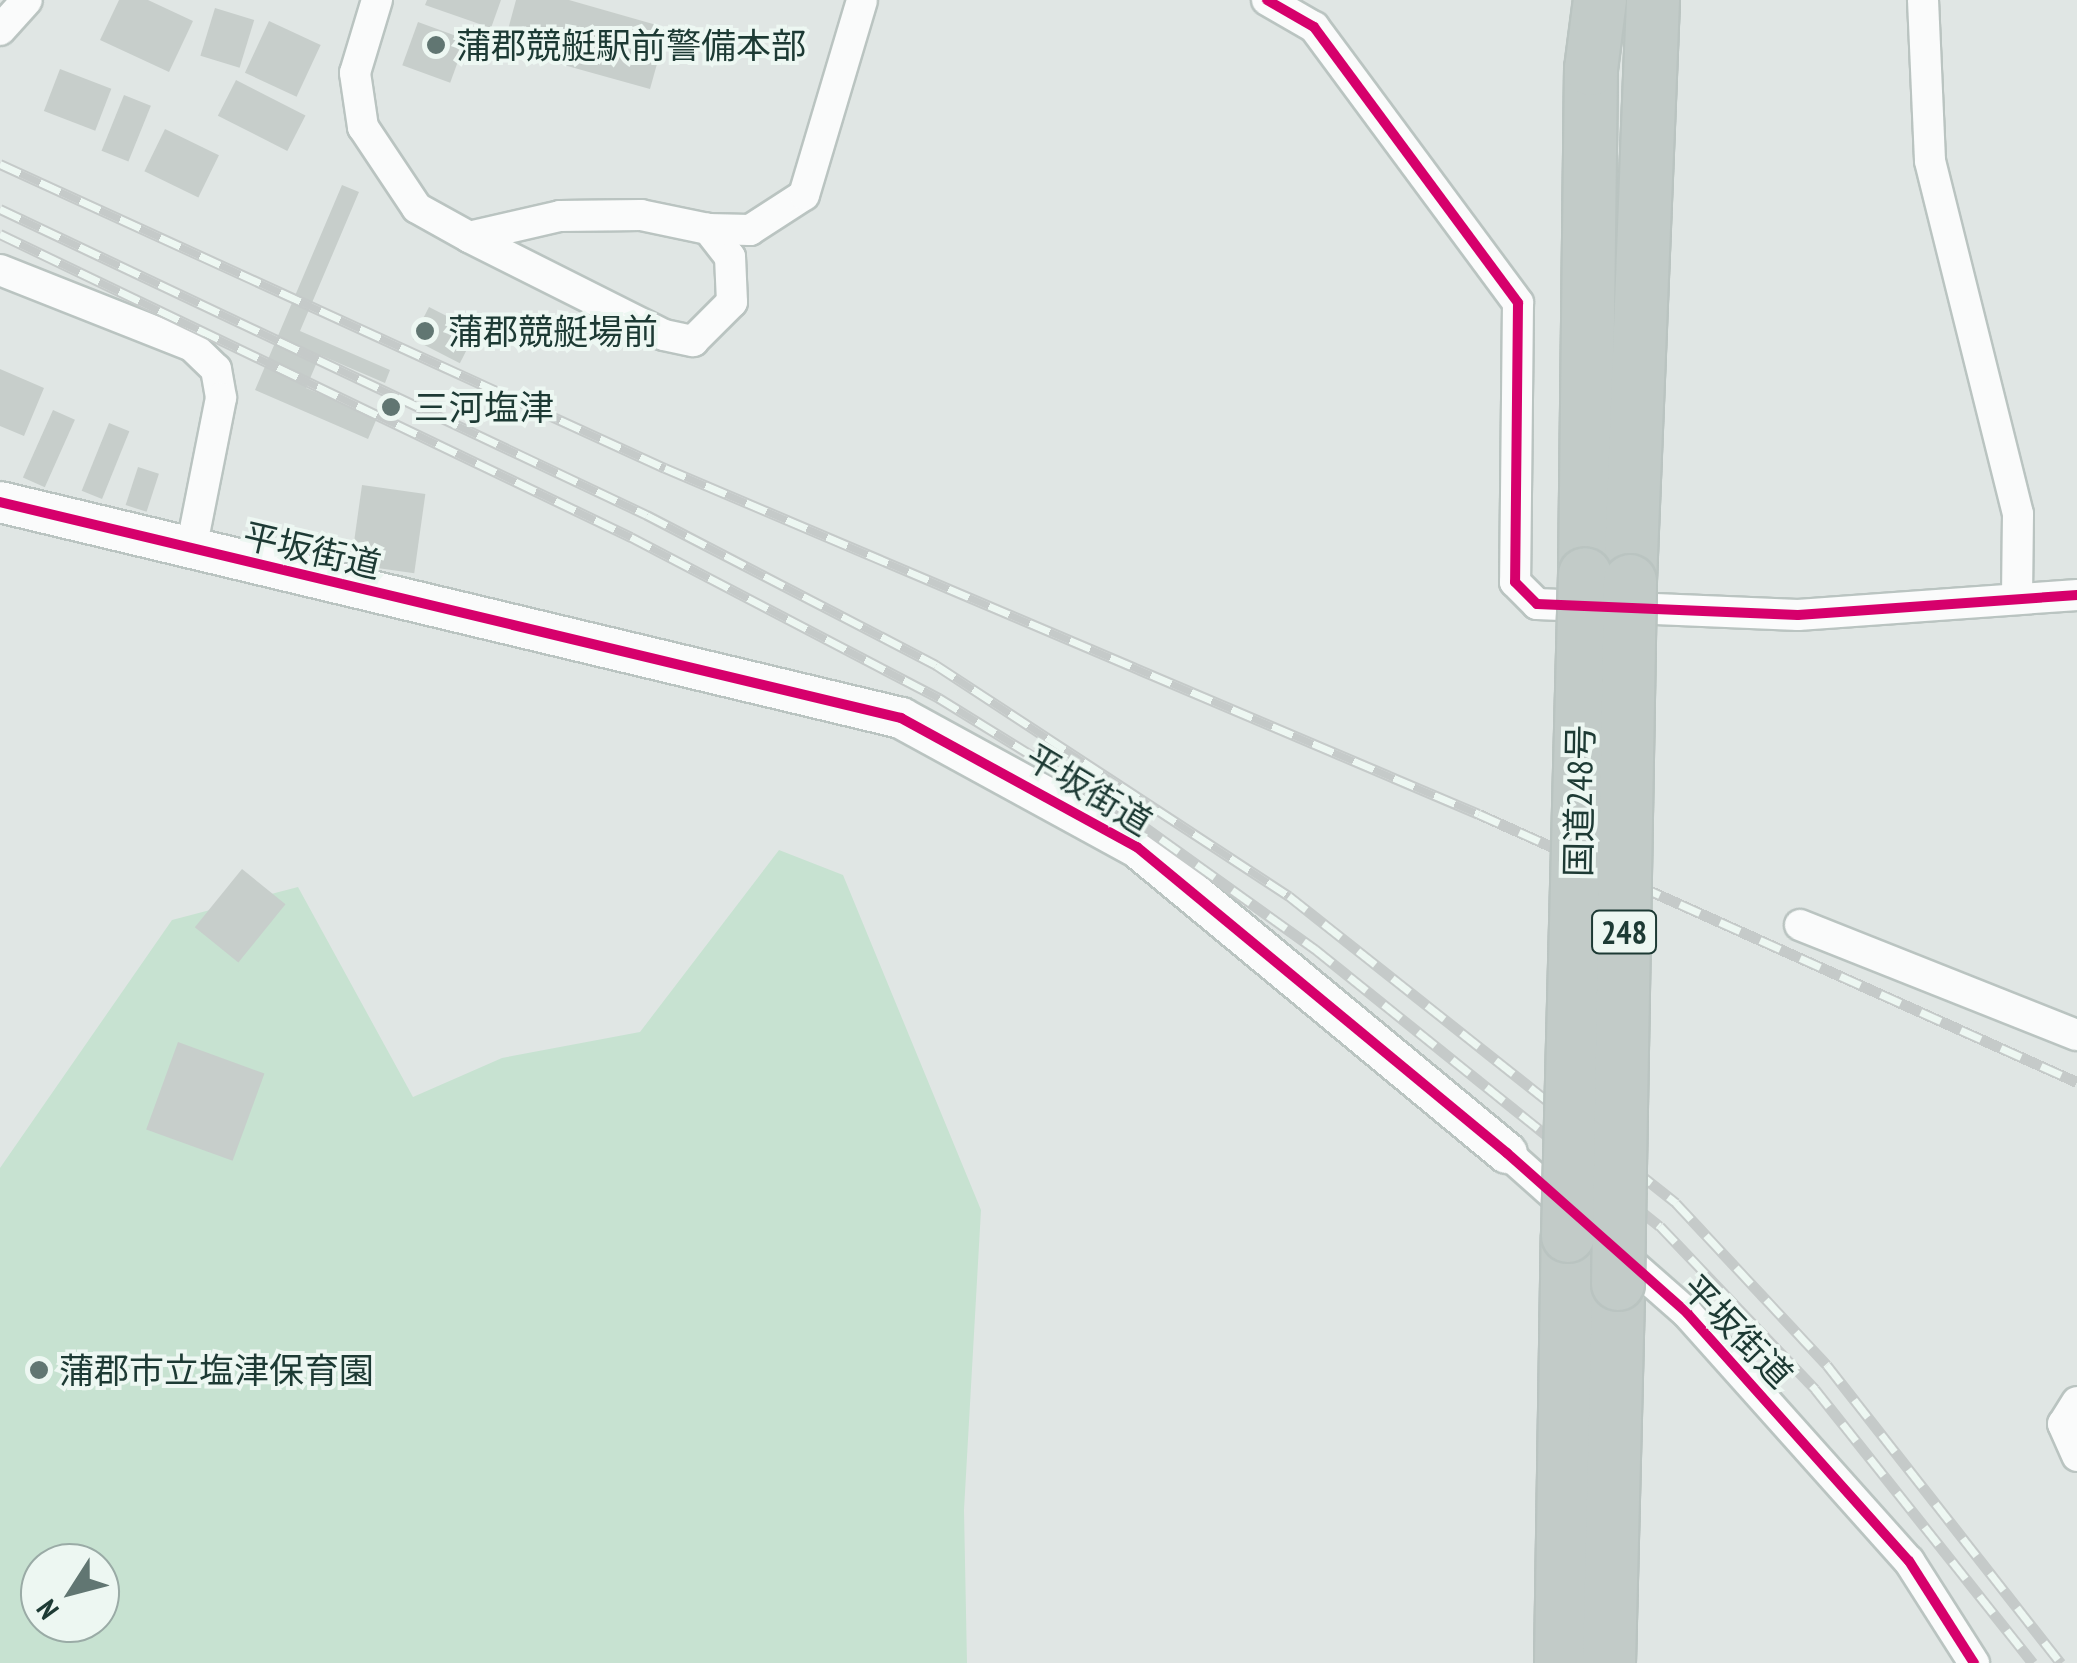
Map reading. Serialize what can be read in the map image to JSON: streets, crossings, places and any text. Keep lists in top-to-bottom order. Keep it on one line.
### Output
{"streets":{"highway":["国道248号","248"],"street":["平坂街道"]},"places":["蒲郡競艇駅前警備本部","蒲郡競艇場前","三河塩津","蒲郡市立塩津保育園"],"north":"bottom left"}
